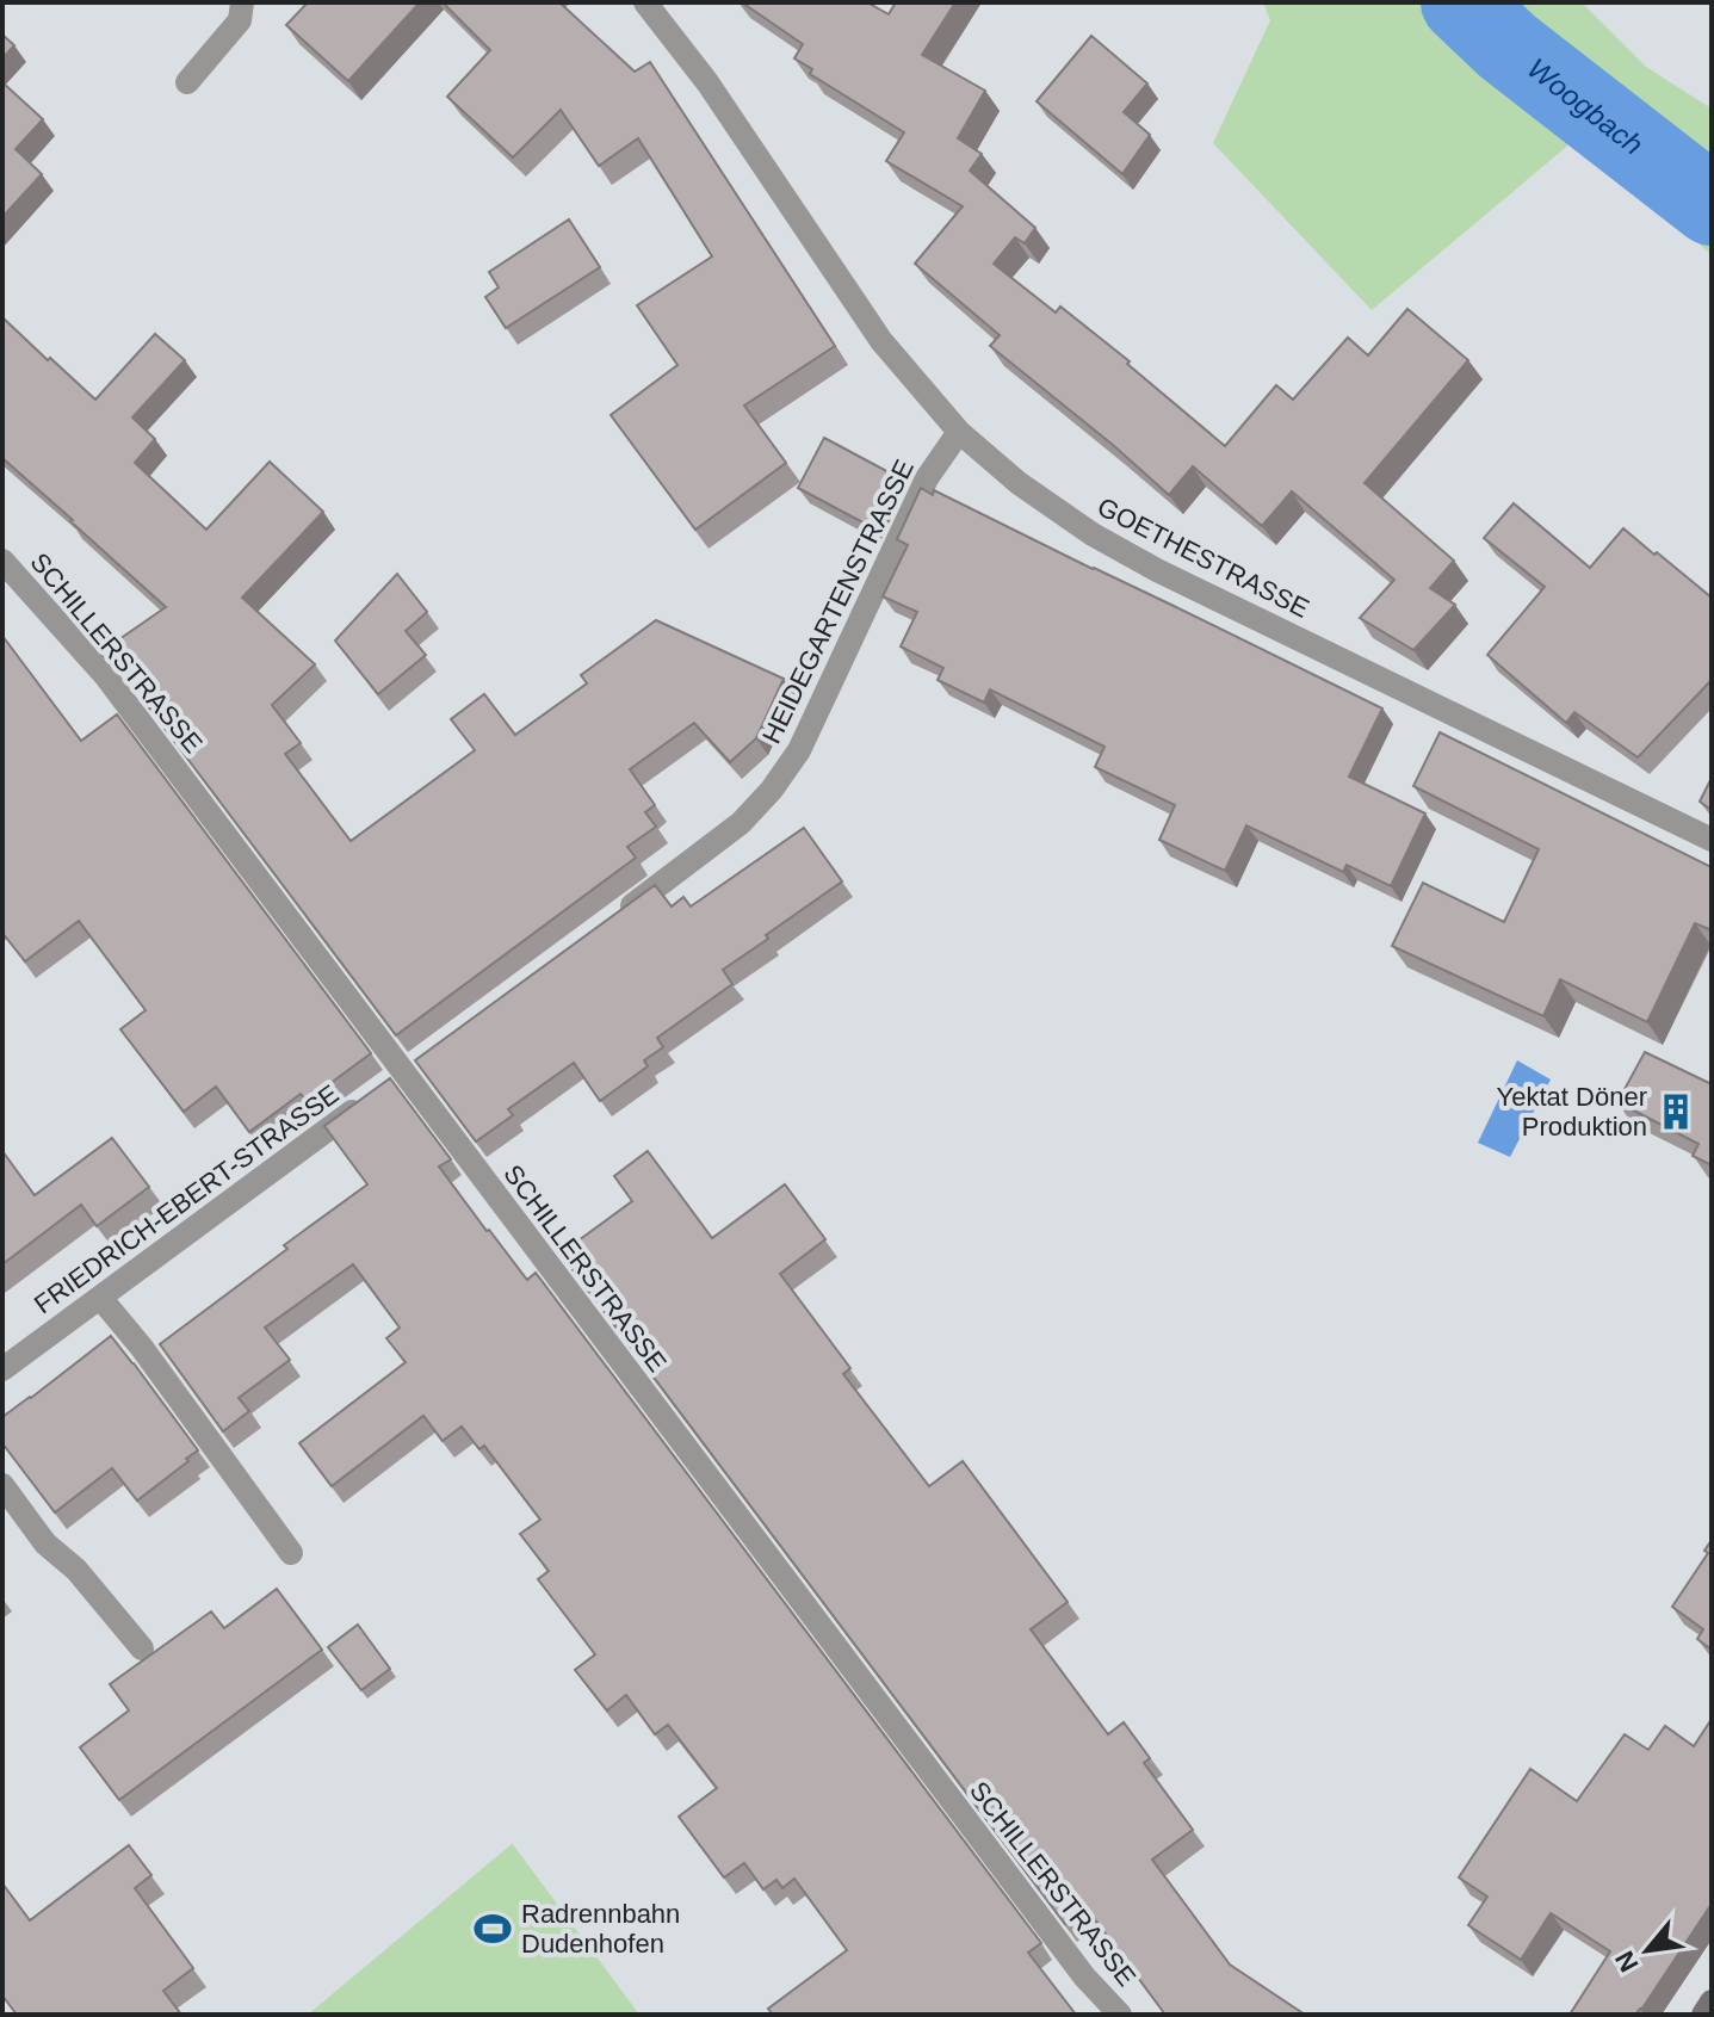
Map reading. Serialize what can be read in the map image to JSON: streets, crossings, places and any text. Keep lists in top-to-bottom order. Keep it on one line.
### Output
{"streets":{"street":["GOETHESTRASSE","HEIDEGARTENSTRASSE","SCHILLERSTRASSE","FRIEDRICH-EBERT-STRASSE"]},"crossings":[["GOETHESTRASSE","HEIDEGARTENSTRASSE"],["SCHILLERSTRASSE","FRIEDRICH-EBERT-STRASSE"]],"water":["Woogbach"],"places":{"building":["Yektat Döner Produktion"],"sports":["Radrennbahn Dudenhofen"]},"north":"bottom left"}
